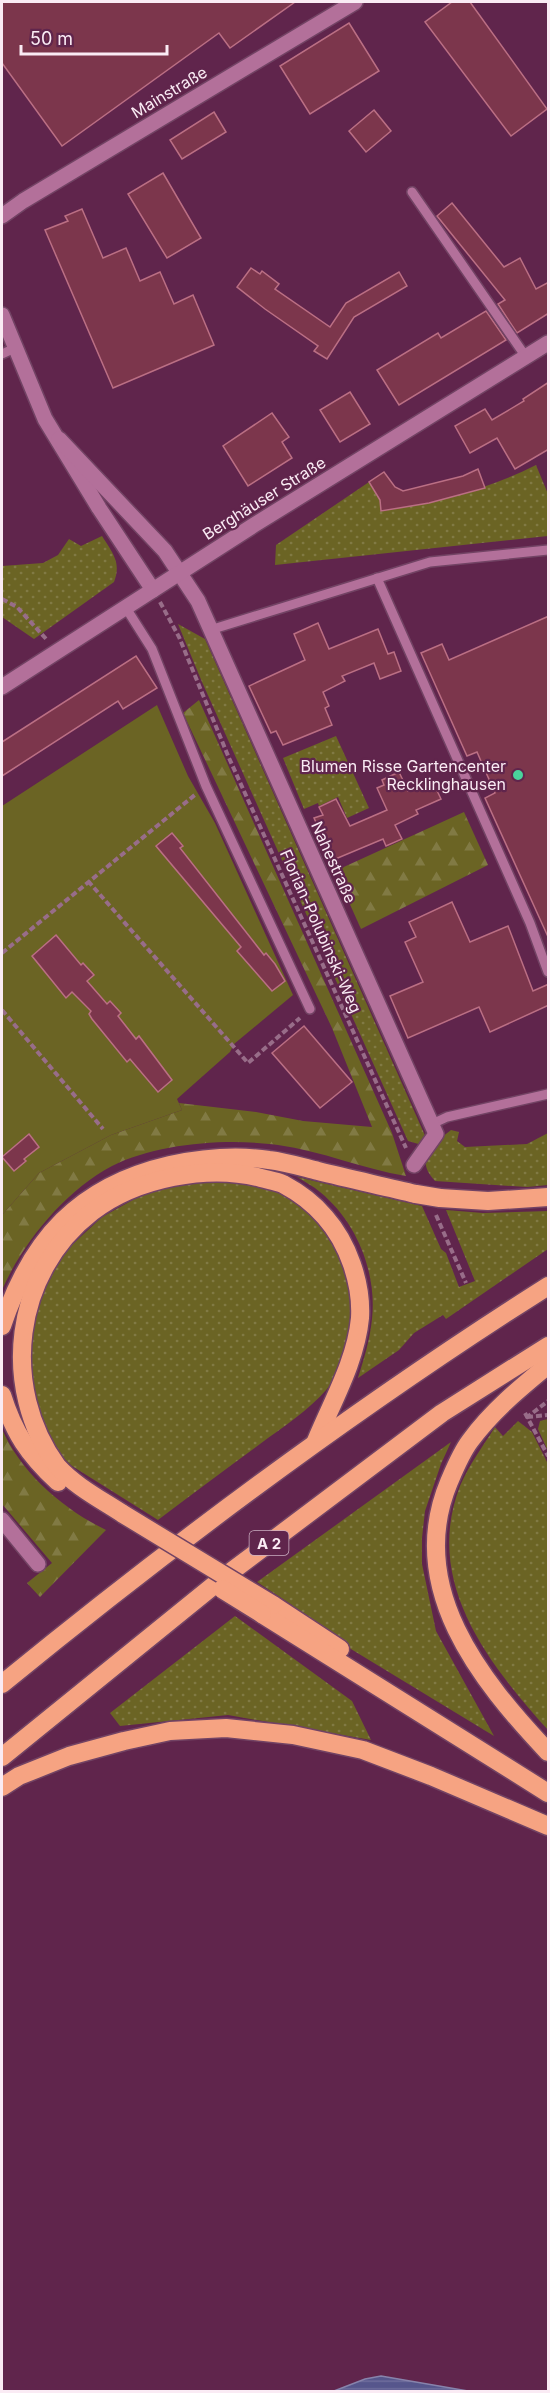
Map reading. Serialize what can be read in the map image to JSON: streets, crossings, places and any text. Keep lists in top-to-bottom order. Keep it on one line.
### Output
{"streets":{"highway":["A 2"],"street":["Mainstraße","Berghäuser Straße","Nahestraße"],"path":["Florian-Polubinski-Weg"]},"crossings":[["Berghäuser Straße","Nahestraße"],["Berghäuser Straße","Florian-Polubinski-Weg"]],"places":["Blumen Risse Gartencenter Recklinghausen"],"scale_bar":"50 m"}
